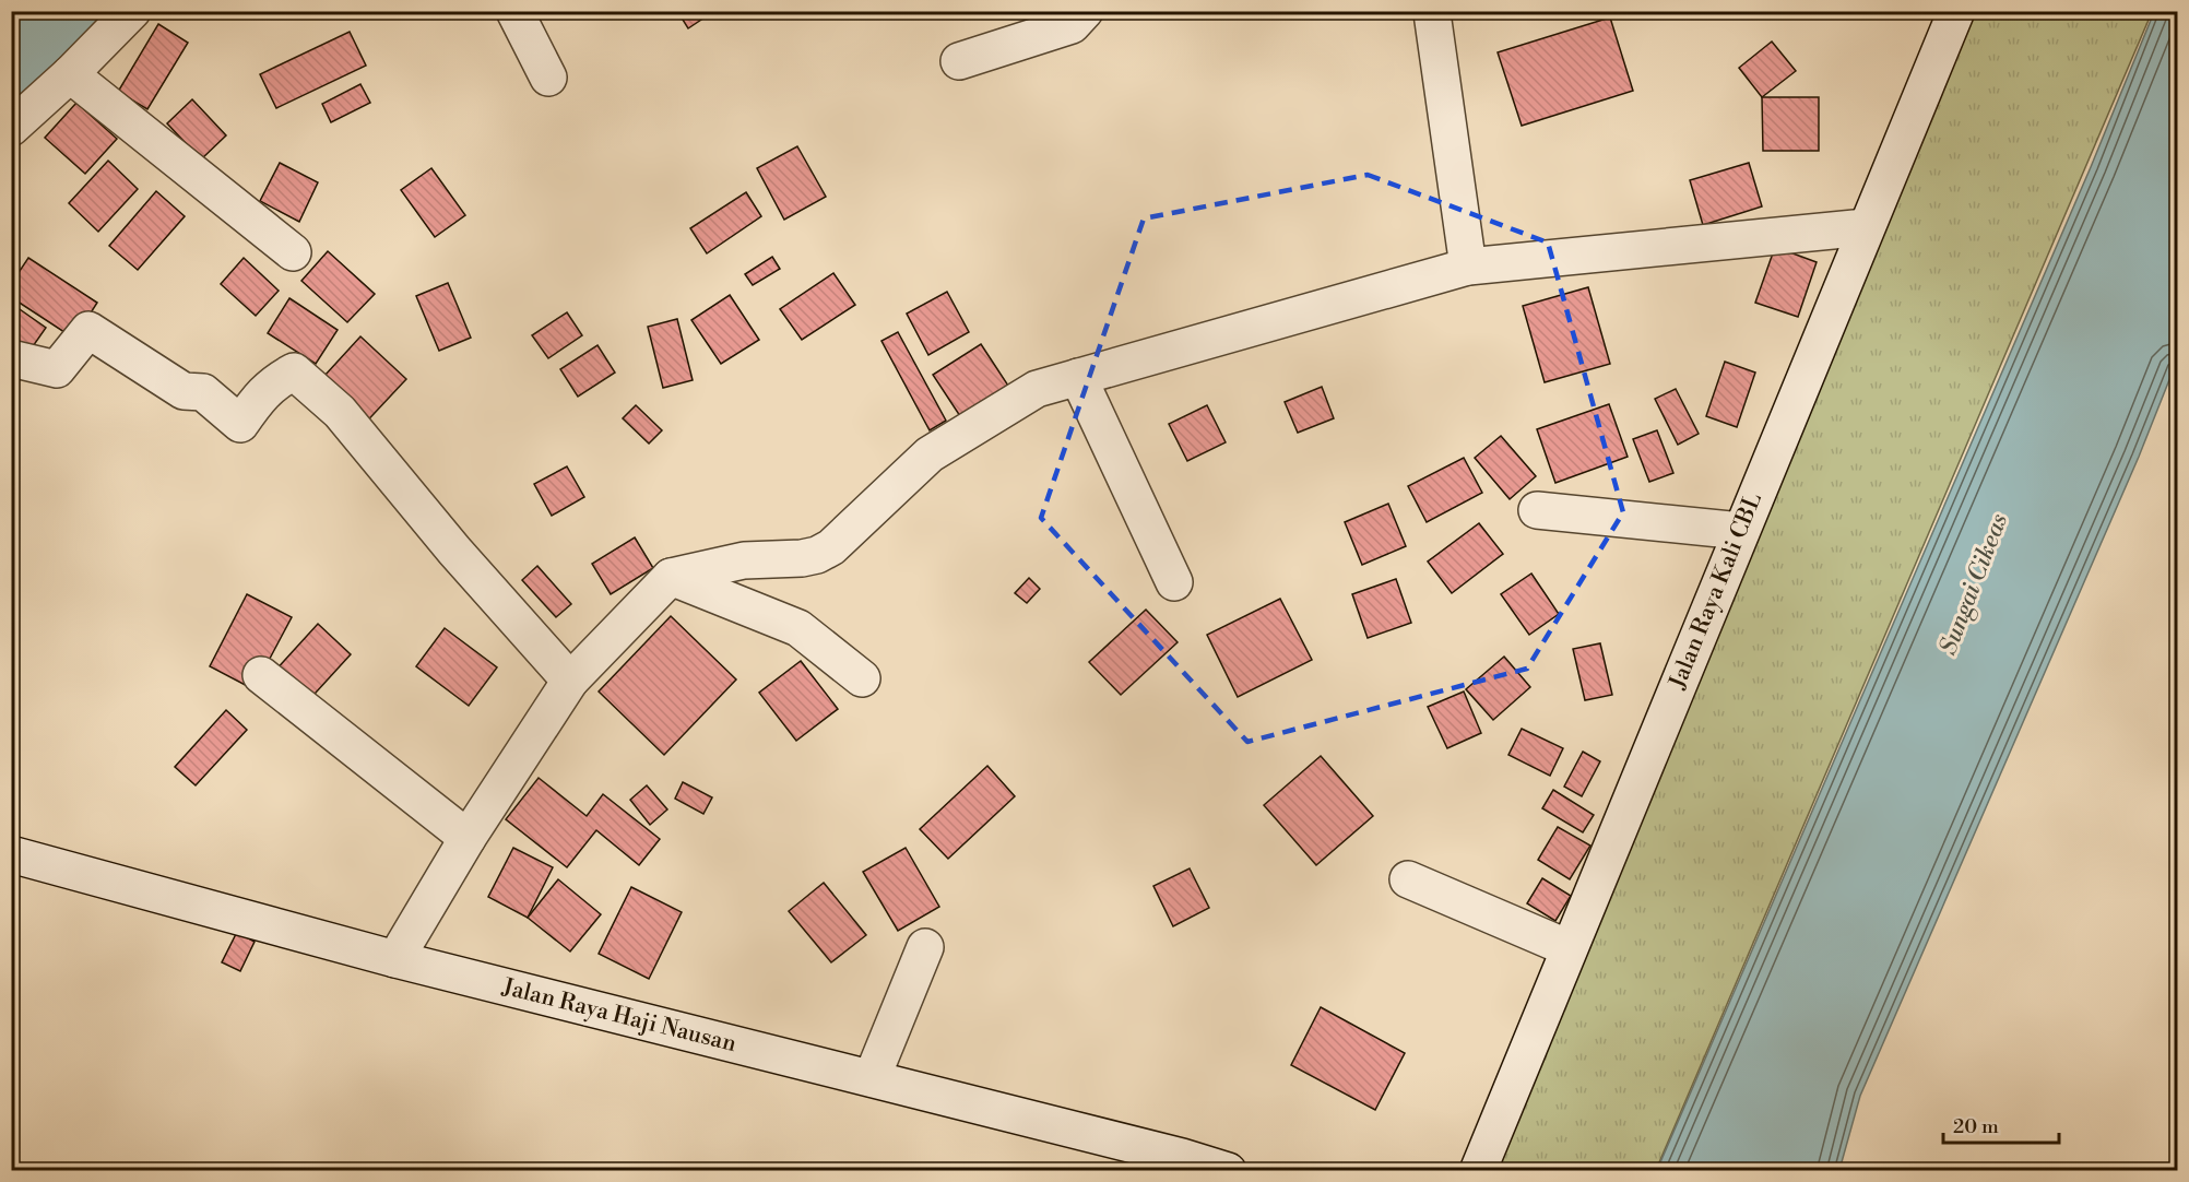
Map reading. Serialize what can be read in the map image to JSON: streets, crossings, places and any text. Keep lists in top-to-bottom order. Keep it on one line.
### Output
{"streets":{"street":["Jalan Raya Kali CBL","Jalan Raya Haji Nausan"]},"water":["Sungai Cikeas"],"scale_bar":"20 m"}
